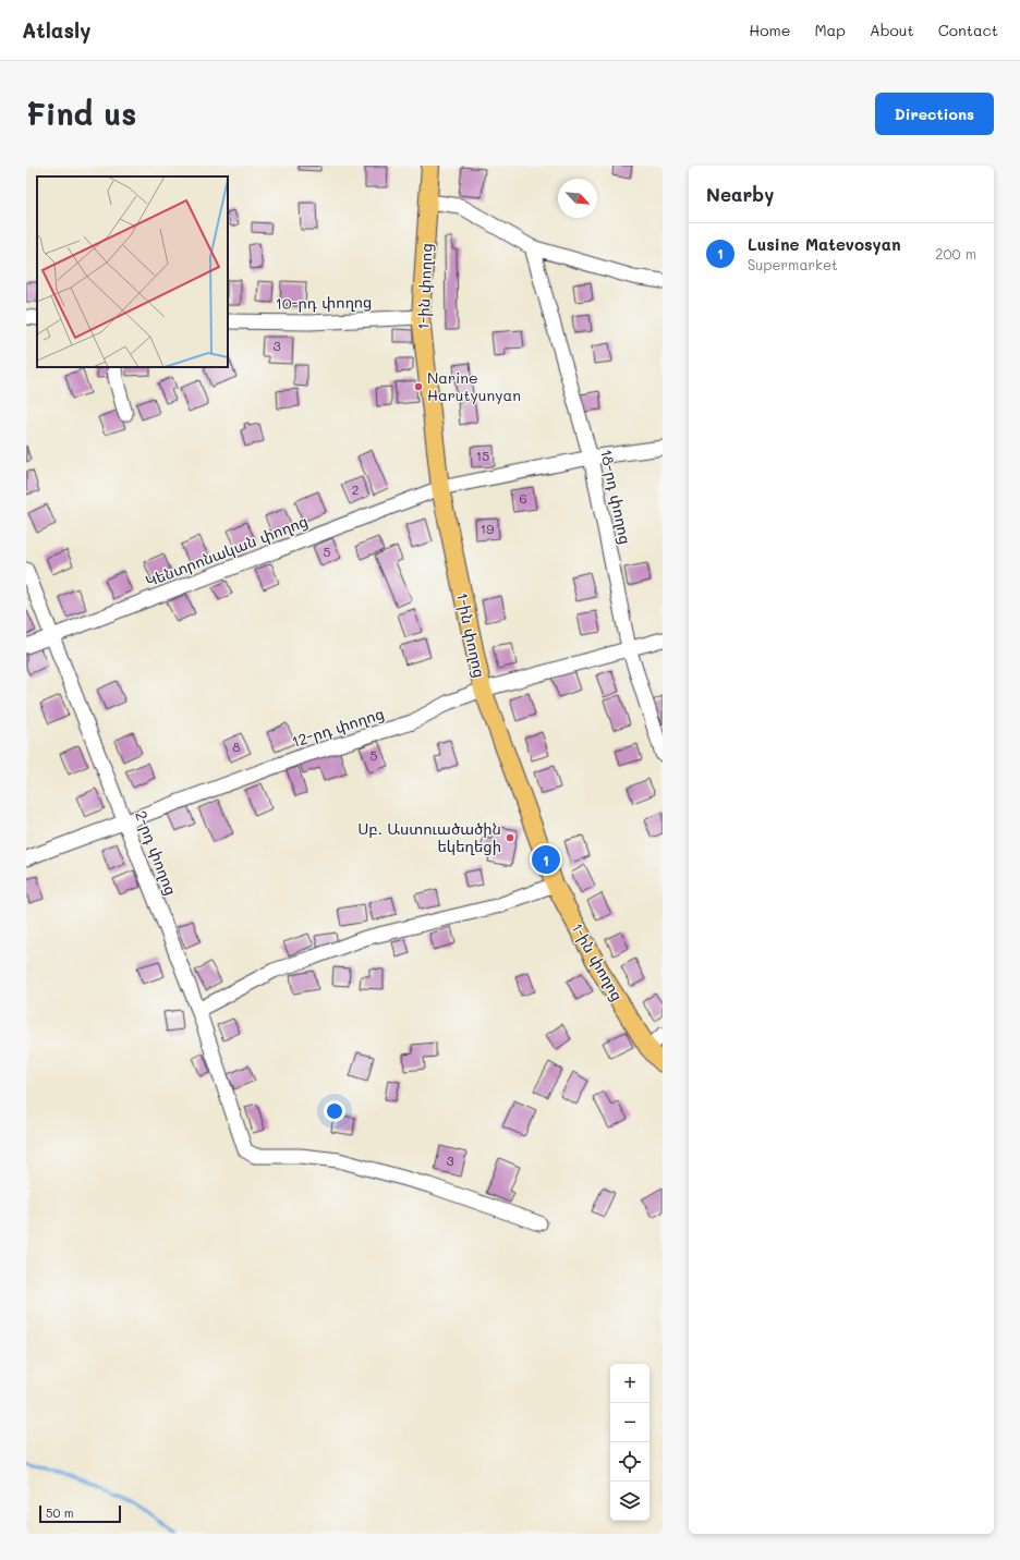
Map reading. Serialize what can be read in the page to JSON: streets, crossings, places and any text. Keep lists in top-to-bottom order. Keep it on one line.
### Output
{"streets":{"main road":["1-ին փողոց"],"street":["10-րդ փողոց","18-րդ փողոց","Կենտրոնական փողոց","12-րդ փողոց","2-րդ փողոց"]},"crossings":[["1-ին փողոց","10-րդ փողոց"],["1-ին փողոց","Կենտրոնական փողոց"],["1-ին փողոց","12-րդ փողոց"],["18-րդ փողոց","Կենտրոնական փողոց"],["18-րդ փողոց","12-րդ փողոց"],["Կենտրոնական փողոց","2-րդ փողոց"],["12-րդ փողոց","2-րդ փողոց"]],"places":["Narine Harutyunyan","Սբ. Աստուածածին եկեղեցի"],"house_numbers":["3","15","2","6","19","5","8","5","3"],"scale_bar":"50 m","north":"bottom right","page":{"header":"Atlasly","nav":["Home","Map","About","Contact"],"buttons":"Directions","title":"Find us","heading":"Nearby","list":[{"mark":"1","name":"Lusine Matevosyan","note":"Supermarket","value":"200 m"}],"pins":"1","map_buttons":["+","−"],"scale":"50 m"}}
